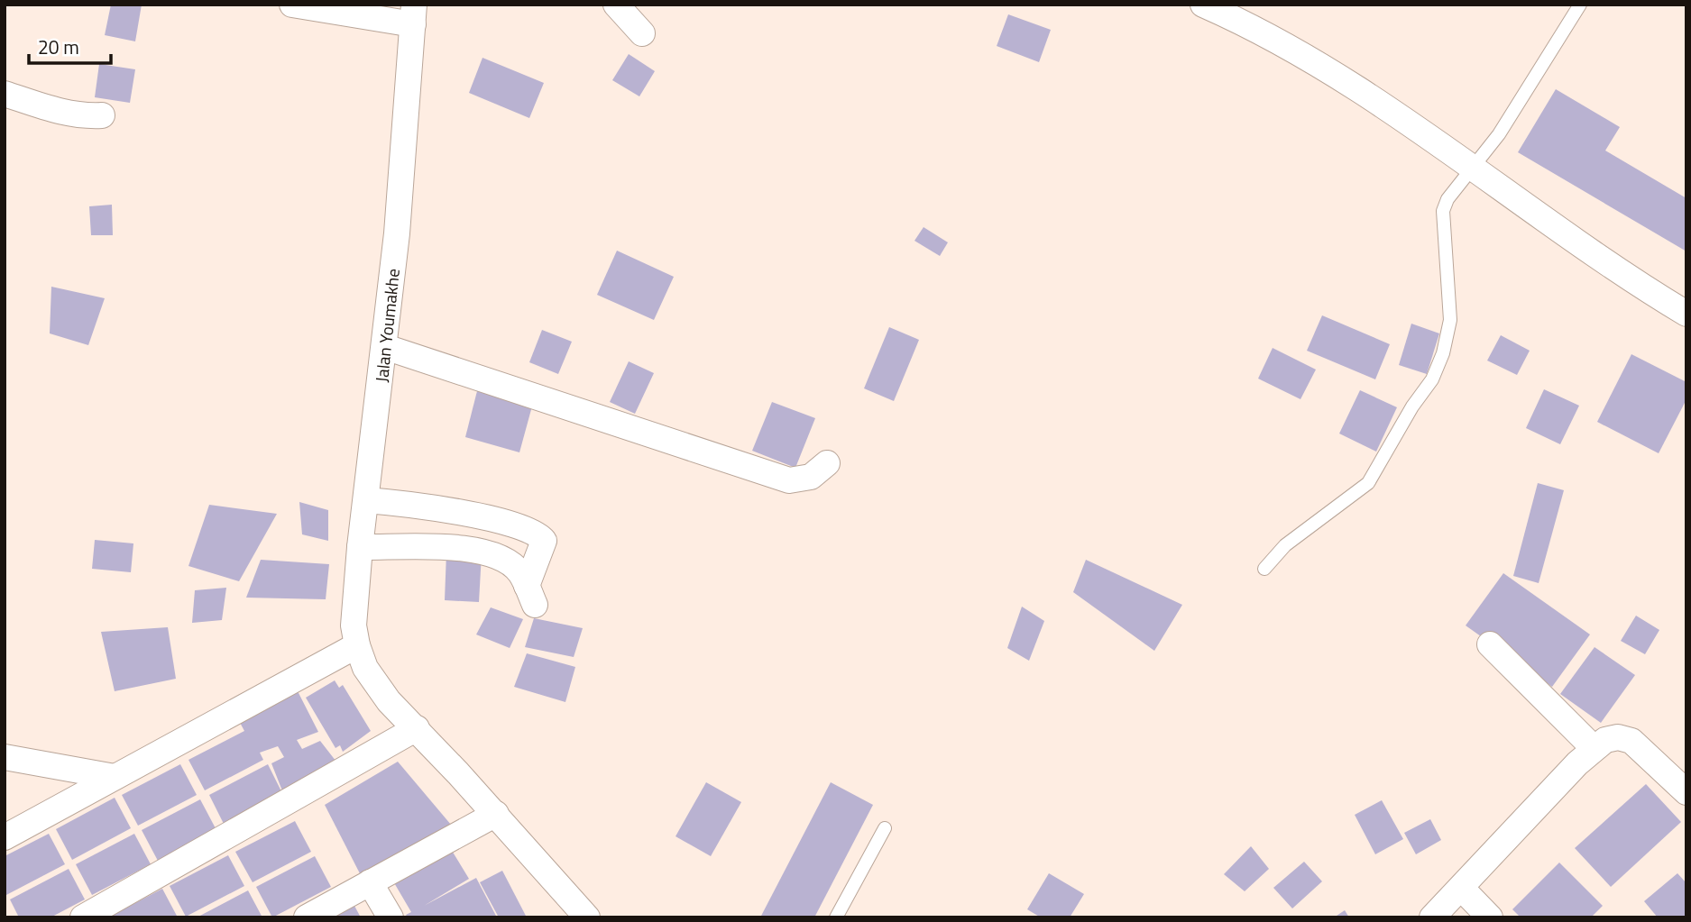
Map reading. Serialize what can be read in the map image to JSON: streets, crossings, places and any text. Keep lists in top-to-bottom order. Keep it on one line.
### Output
{"streets":{"street":["Jalan Youmakhe"]},"scale_bar":"20 m"}
